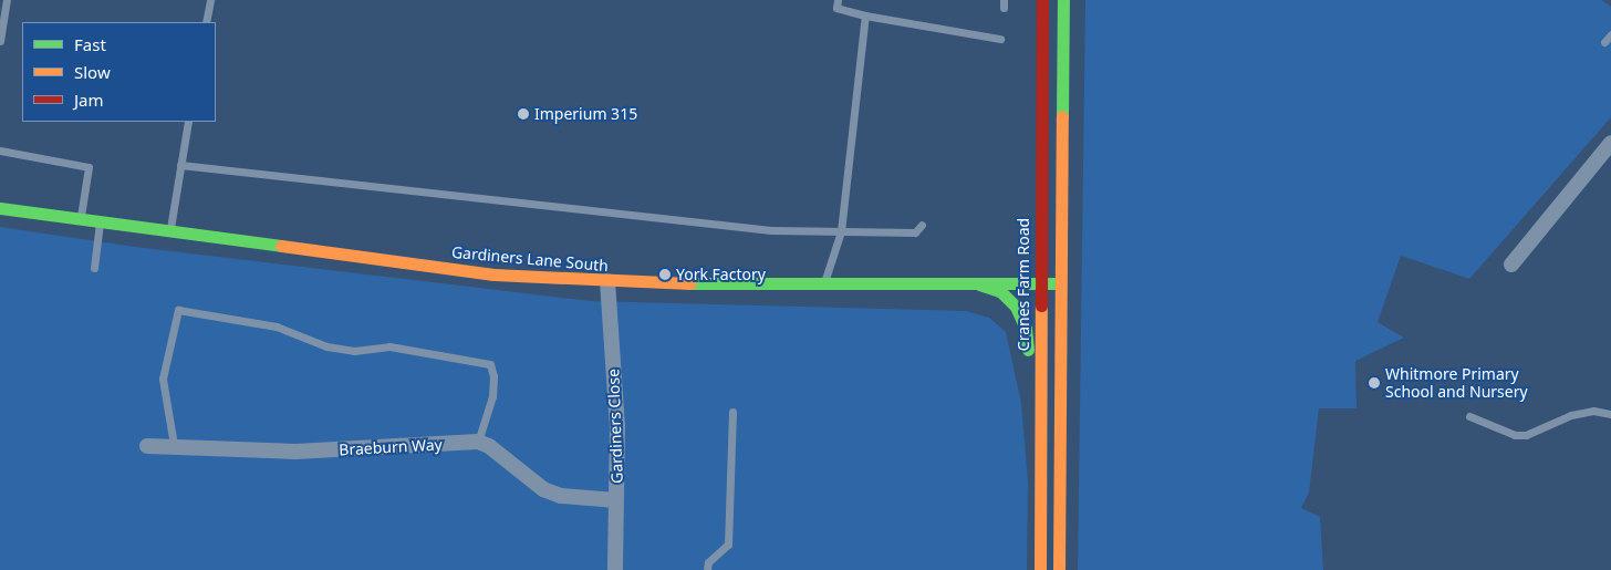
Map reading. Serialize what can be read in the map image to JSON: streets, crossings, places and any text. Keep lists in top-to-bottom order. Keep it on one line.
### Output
{"streets":{"main road":["Gardiners Lane South","Cranes Farm Road"],"street":["Gardiners Close","Braeburn Way"]},"crossings":[["Gardiners Lane South","Cranes Farm Road"],["Gardiners Lane South","Gardiners Close"]],"places":["Imperium 315","York Factory","Whitmore Primary School and Nursery"],"legend":["Fast","Slow","Jam"]}
